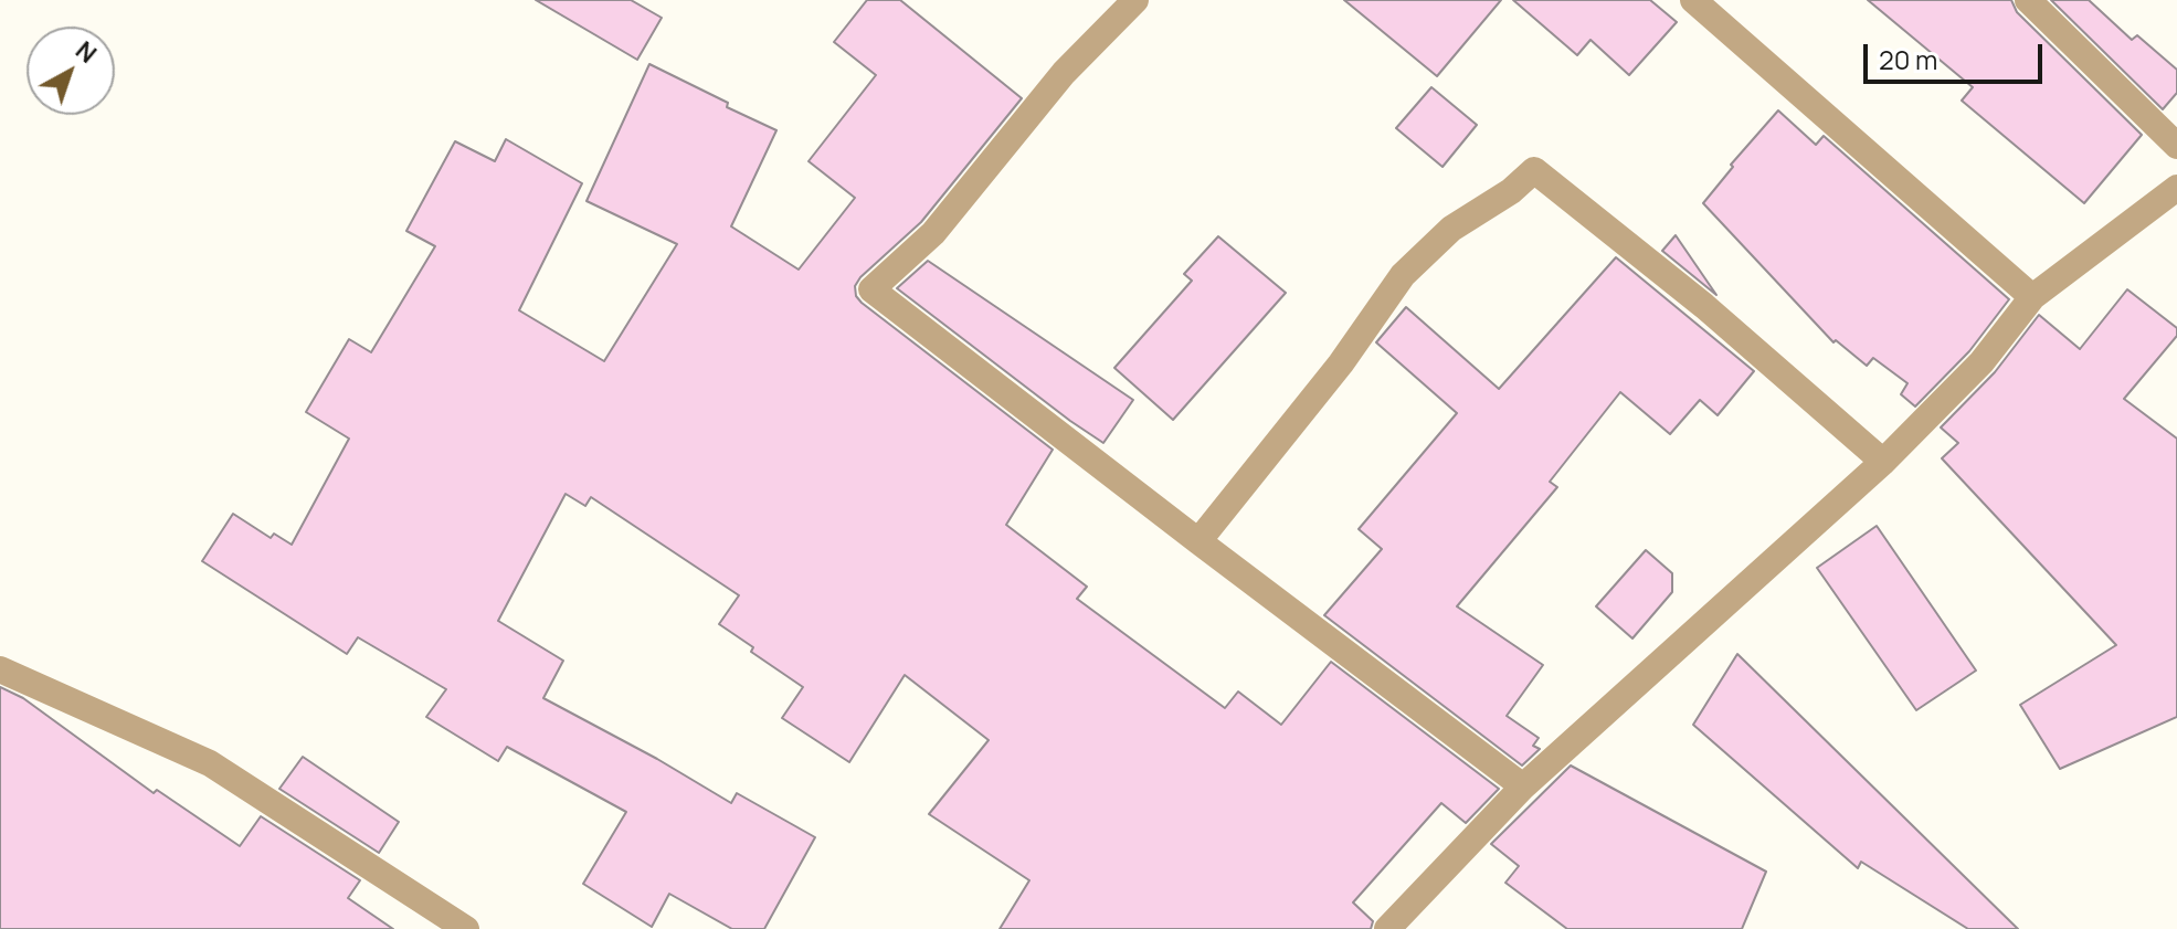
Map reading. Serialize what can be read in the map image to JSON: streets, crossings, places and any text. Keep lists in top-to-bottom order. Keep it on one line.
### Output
{"scale_bar":"20 m","north":"top right"}
